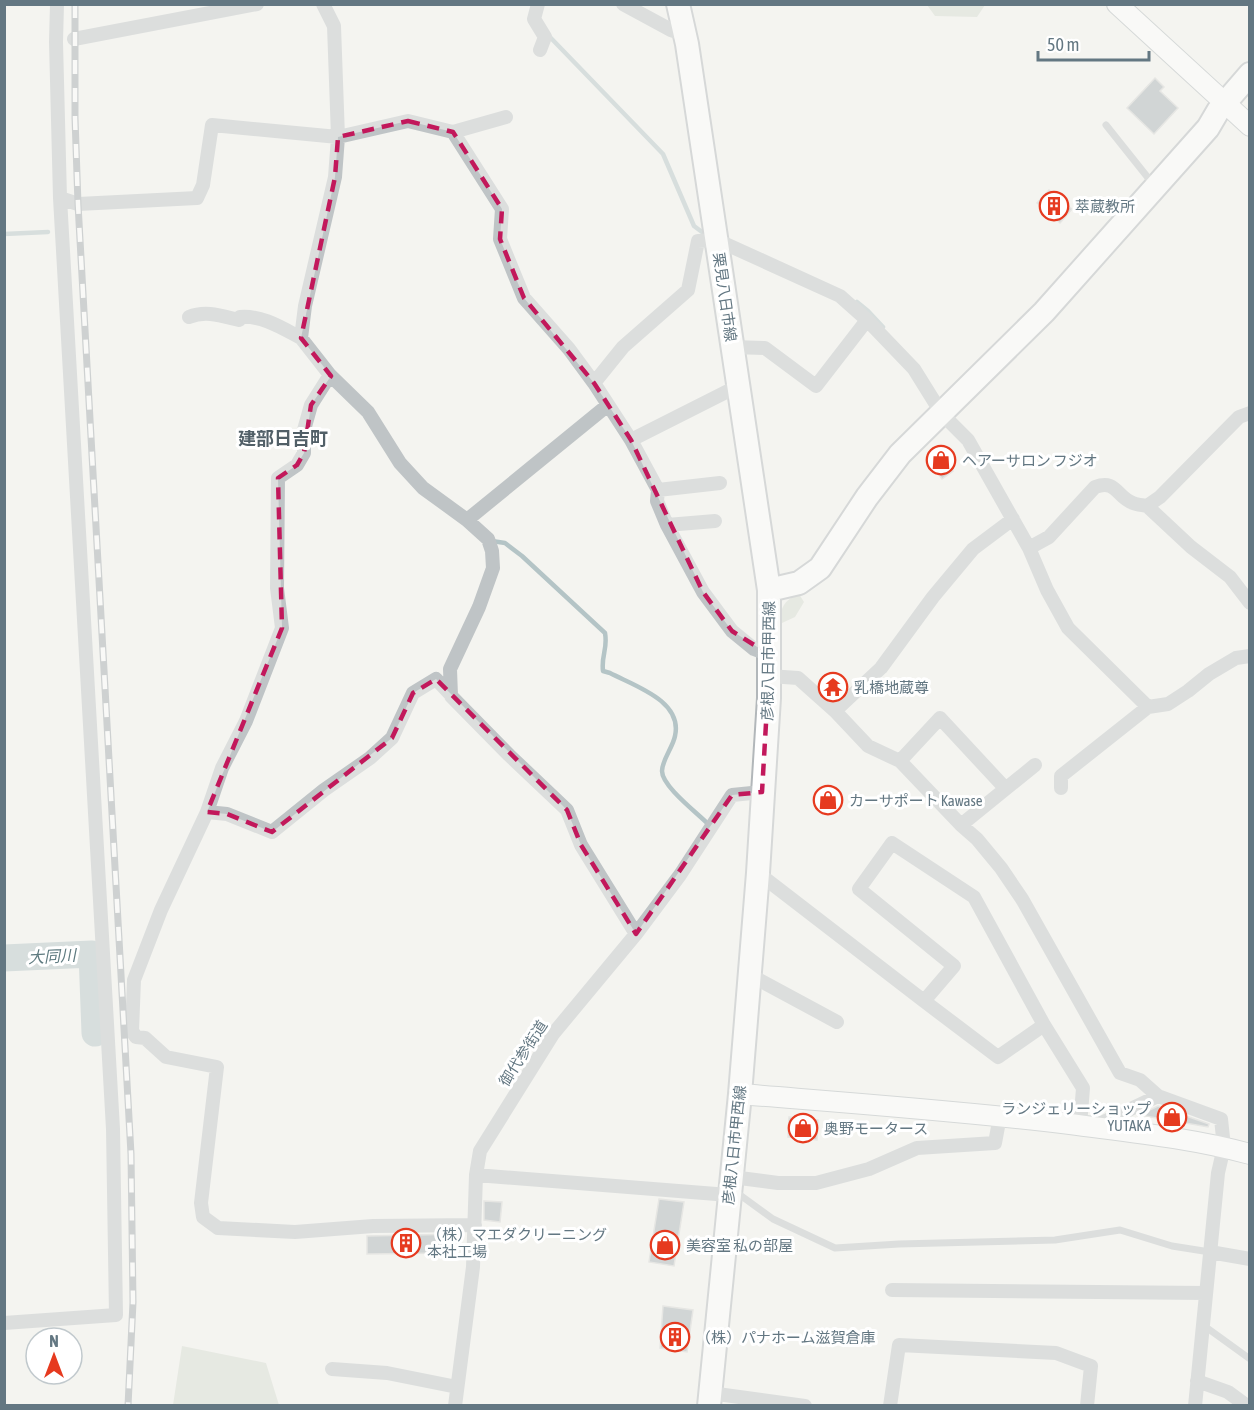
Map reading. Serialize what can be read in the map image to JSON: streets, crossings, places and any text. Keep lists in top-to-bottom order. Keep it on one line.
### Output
{"streets":{"main road":["栗見八日市線","彦根八日市甲西線"],"street":["御代参街道"]},"crossings":[["栗見八日市線","彦根八日市甲西線"],["彦根八日市甲西線","御代参街道"]],"districts":["建部日吉町"],"water":["大同川"],"places":{"building":["萃蔵教所","（株）マエダクリーニング 本社工場","（株）パナホーム滋賀倉庫"],"shop":["ヘアーサロン フジオ","カーサポート Kawase","ランジェリーショップ YUTAKA","奥野モータース","美容室 私の部屋"],"temple":["乳橋地蔵尊"]},"scale_bar":"50 m","north":"top"}
